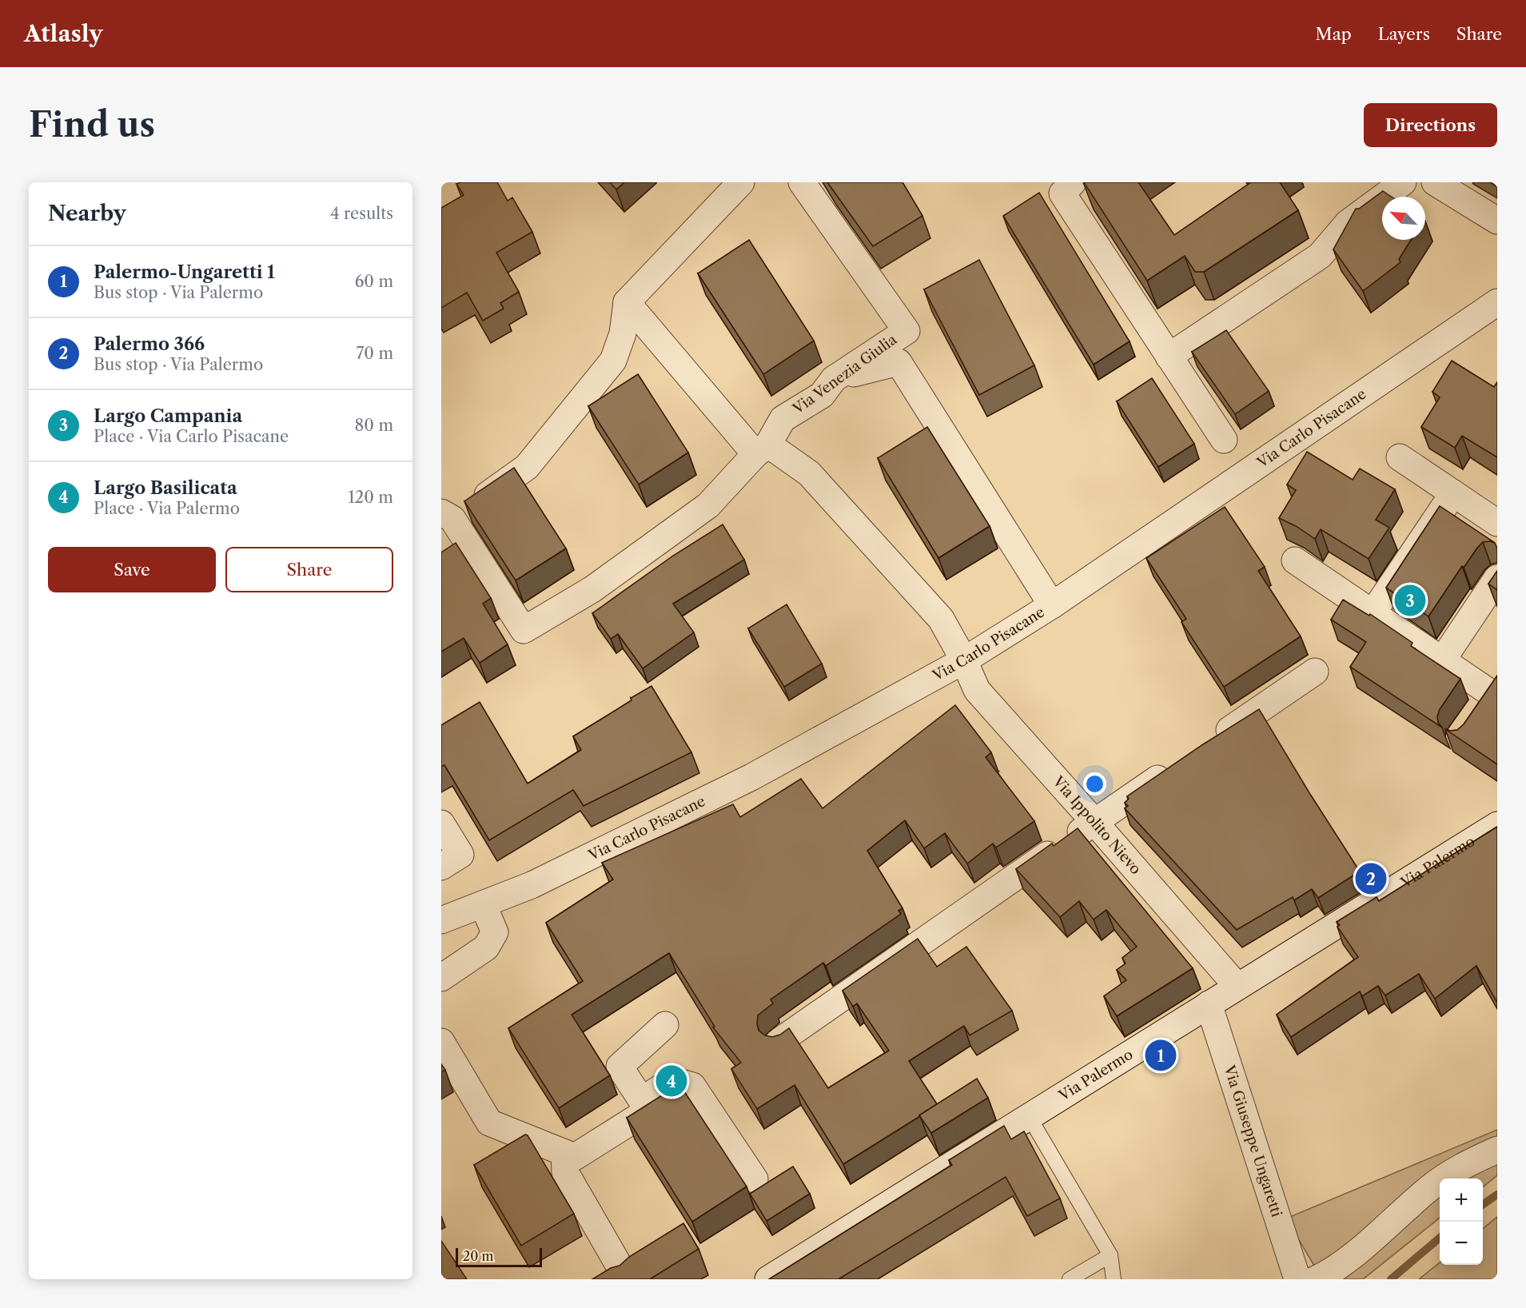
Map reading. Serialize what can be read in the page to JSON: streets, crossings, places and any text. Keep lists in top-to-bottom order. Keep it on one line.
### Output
{"streets":{"street":["Via Venezia Giulia","Via Carlo Pisacane","Via Ippolito Nievo","Via Palermo","Via Giuseppe Ungaretti"]},"crossings":[["Via Carlo Pisacane","Via Ippolito Nievo"],["Via Ippolito Nievo","Via Palermo"],["Via Palermo","Via Giuseppe Ungaretti"]],"scale_bar":"20 m","north":"top left","page":{"header":"Atlasly","nav":["Map","Layers","Share"],"buttons":["Directions",["Save","Share"]],"title":"Find us","heading":["Nearby","4 results"],"list":[{"mark":"1","name":"Palermo-Ungaretti 1","note":"Bus stop · Via Palermo","value":"60 m"},{"mark":"2","name":"Palermo 366","note":"Bus stop · Via Palermo","value":"70 m"},{"mark":"3","name":"Largo Campania","note":"Place · Via Carlo Pisacane","value":"80 m"},{"mark":"4","name":"Largo Basilicata","note":"Place · Via Palermo","value":"120 m"}],"pins":["3","2","1","4"],"map_buttons":["+","−"],"scale":"20 m"}}
